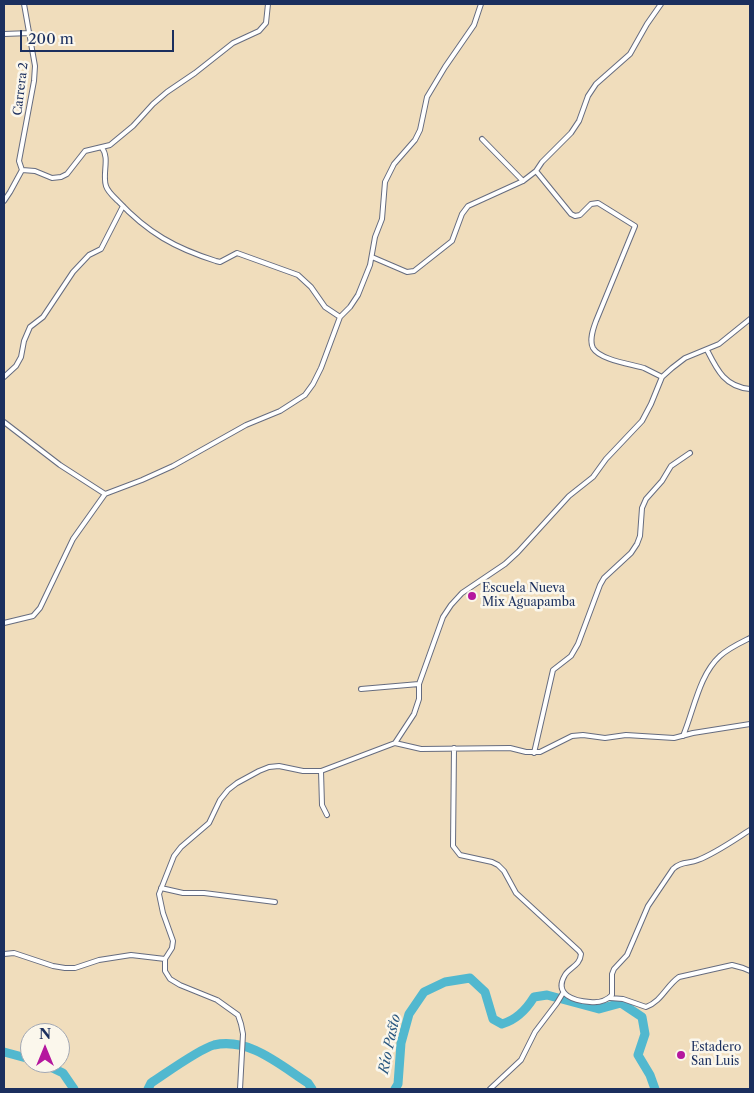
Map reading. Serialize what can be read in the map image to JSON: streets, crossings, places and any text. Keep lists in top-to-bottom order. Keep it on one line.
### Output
{"streets":{"street":["Carrera 2"]},"water":["Río Pasto"],"places":["Escuela Nueva Mix Aguapamba","Estadero San Luis"],"scale_bar":"200 m","north":"top"}
